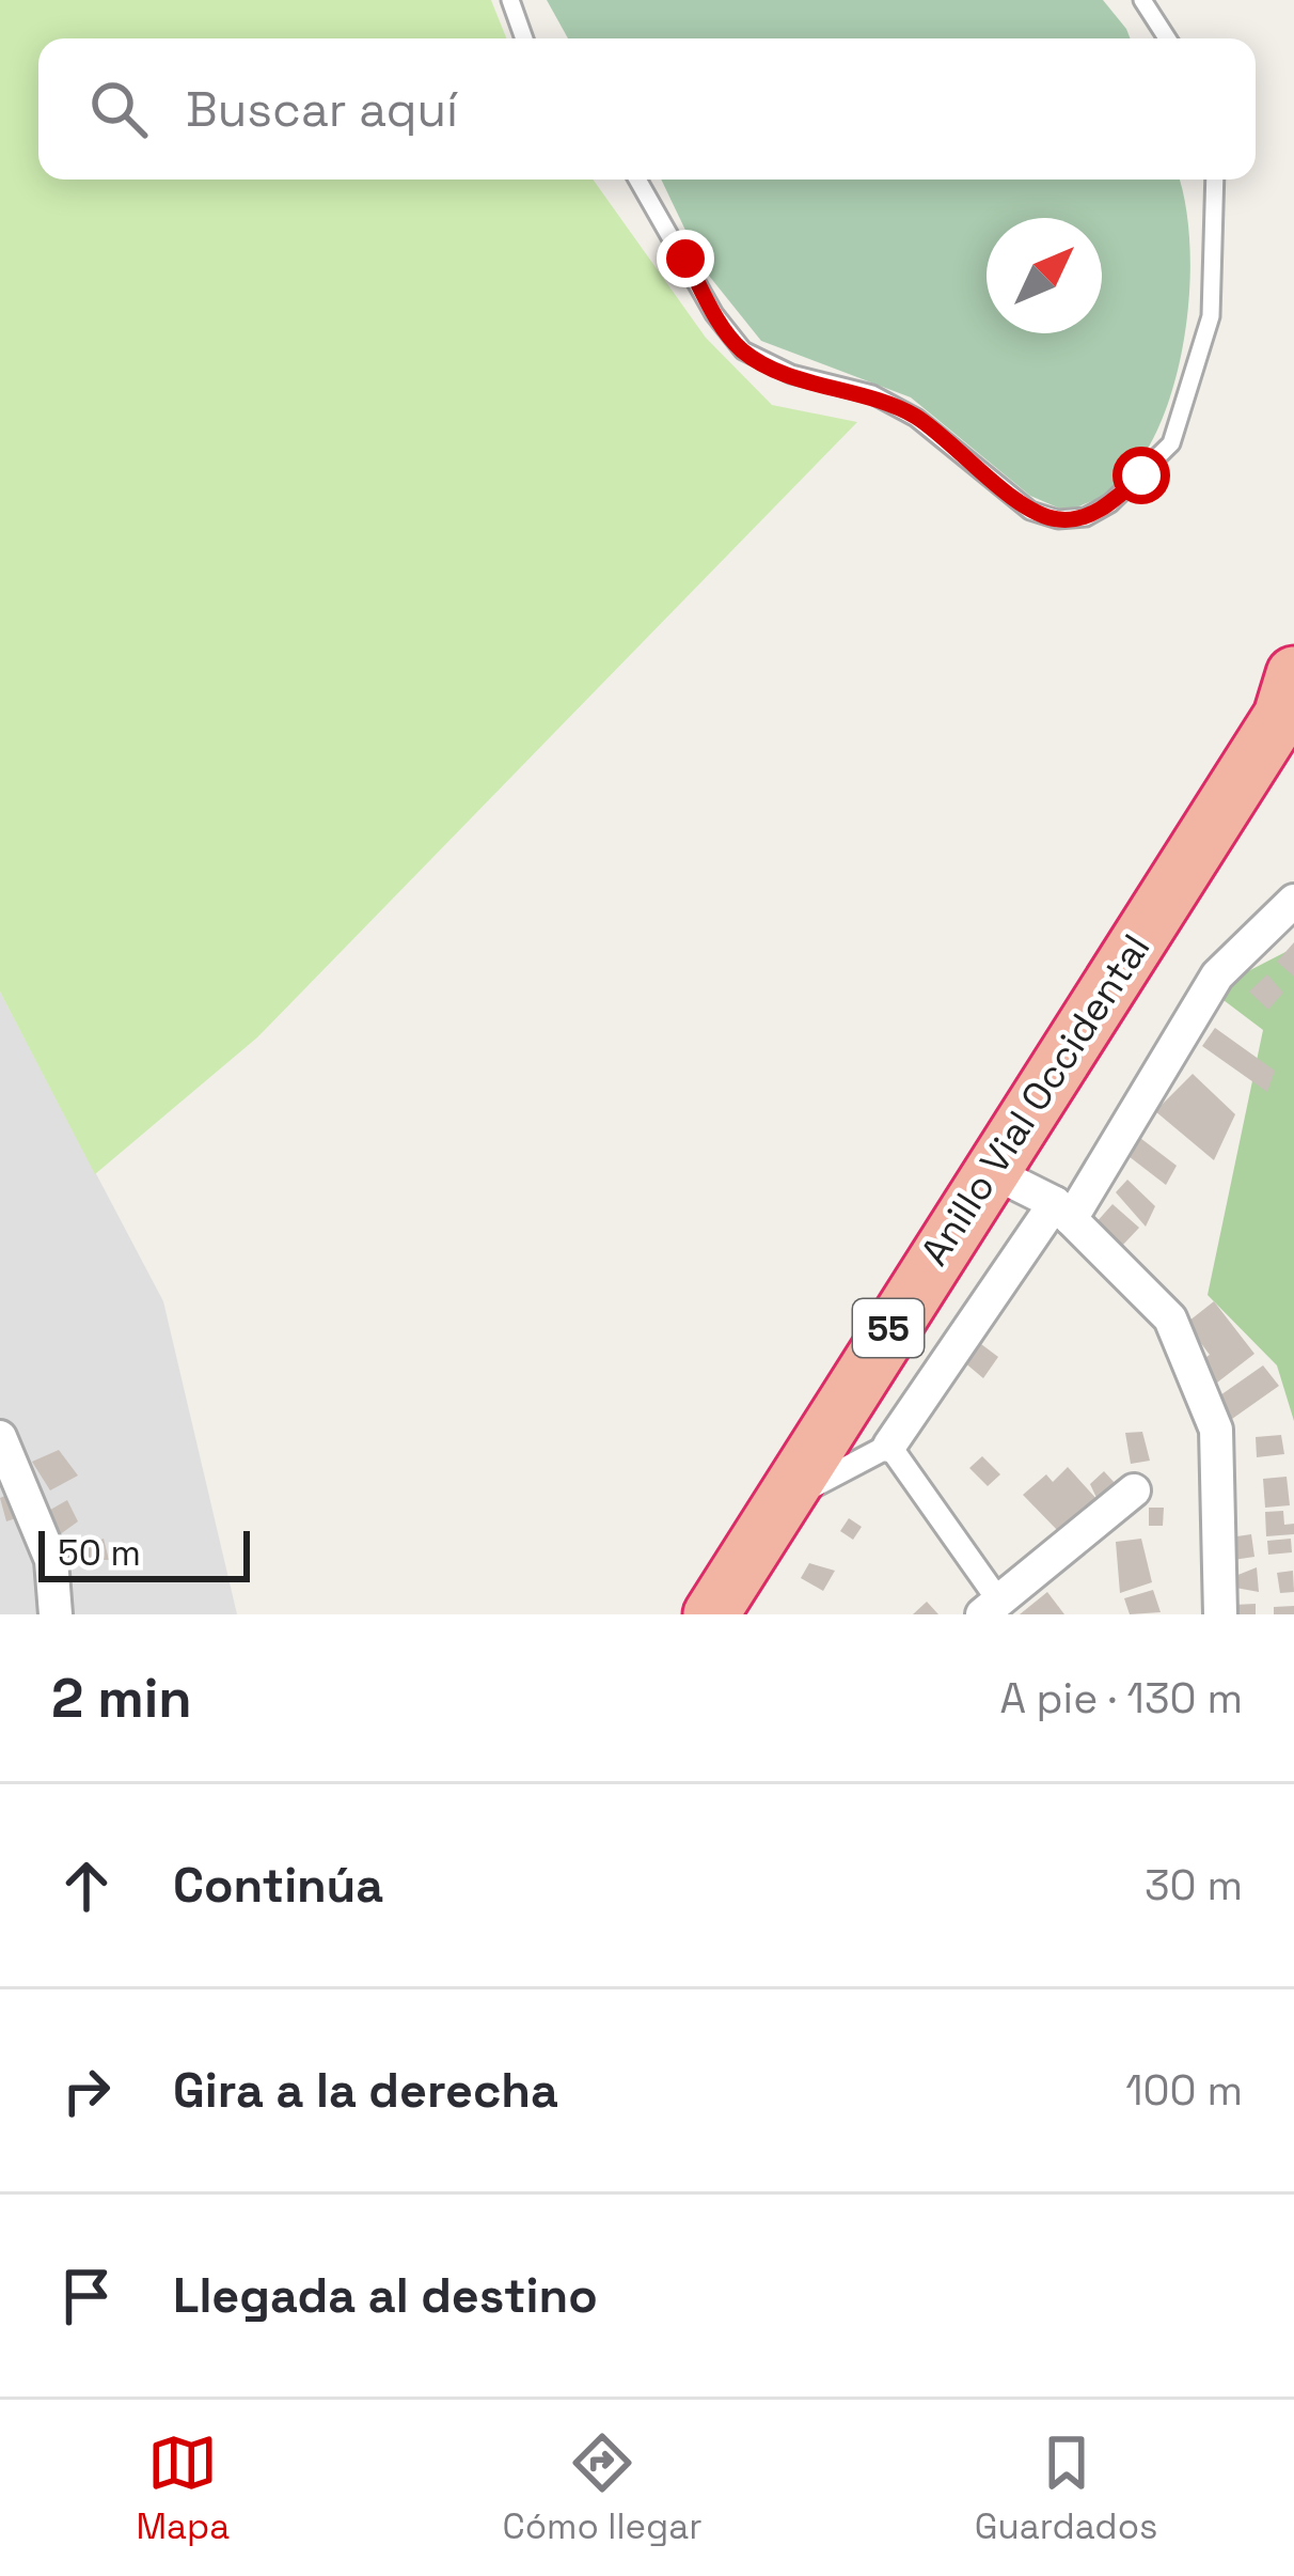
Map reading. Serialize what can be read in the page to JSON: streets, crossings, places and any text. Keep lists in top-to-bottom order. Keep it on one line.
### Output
{"streets":{"highway":["Anillo Vial Occidental","55"]},"scale_bar":"50 m","north":"top right","page":{"search":"Buscar aquí","scale":"50 m","heading":["2 min","A pie · 130 m"],"list":[["Continúa","30 m"],["Gira a la derecha","100 m"],"Llegada al destino"],"nav":["Mapa","Cómo llegar","Guardados"]}}
